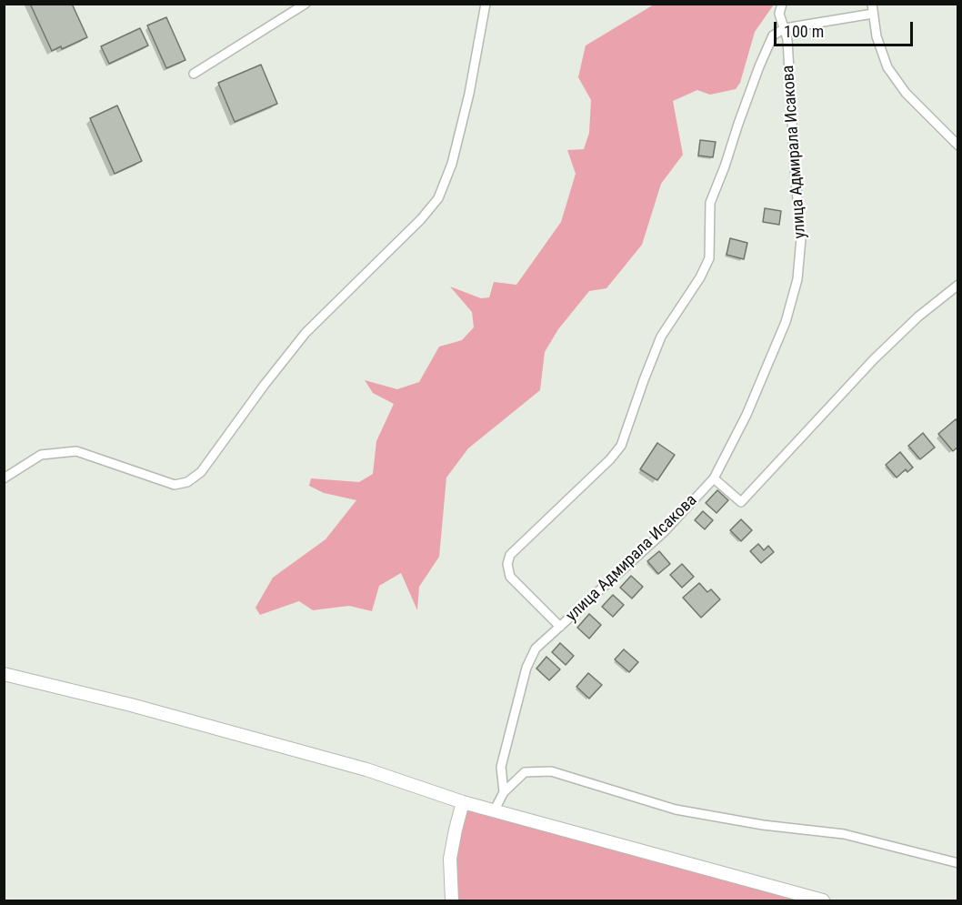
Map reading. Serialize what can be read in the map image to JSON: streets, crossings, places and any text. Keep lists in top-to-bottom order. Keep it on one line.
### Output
{"streets":{"street":["улица Адмирала Исакова"]},"scale_bar":"100 m"}
